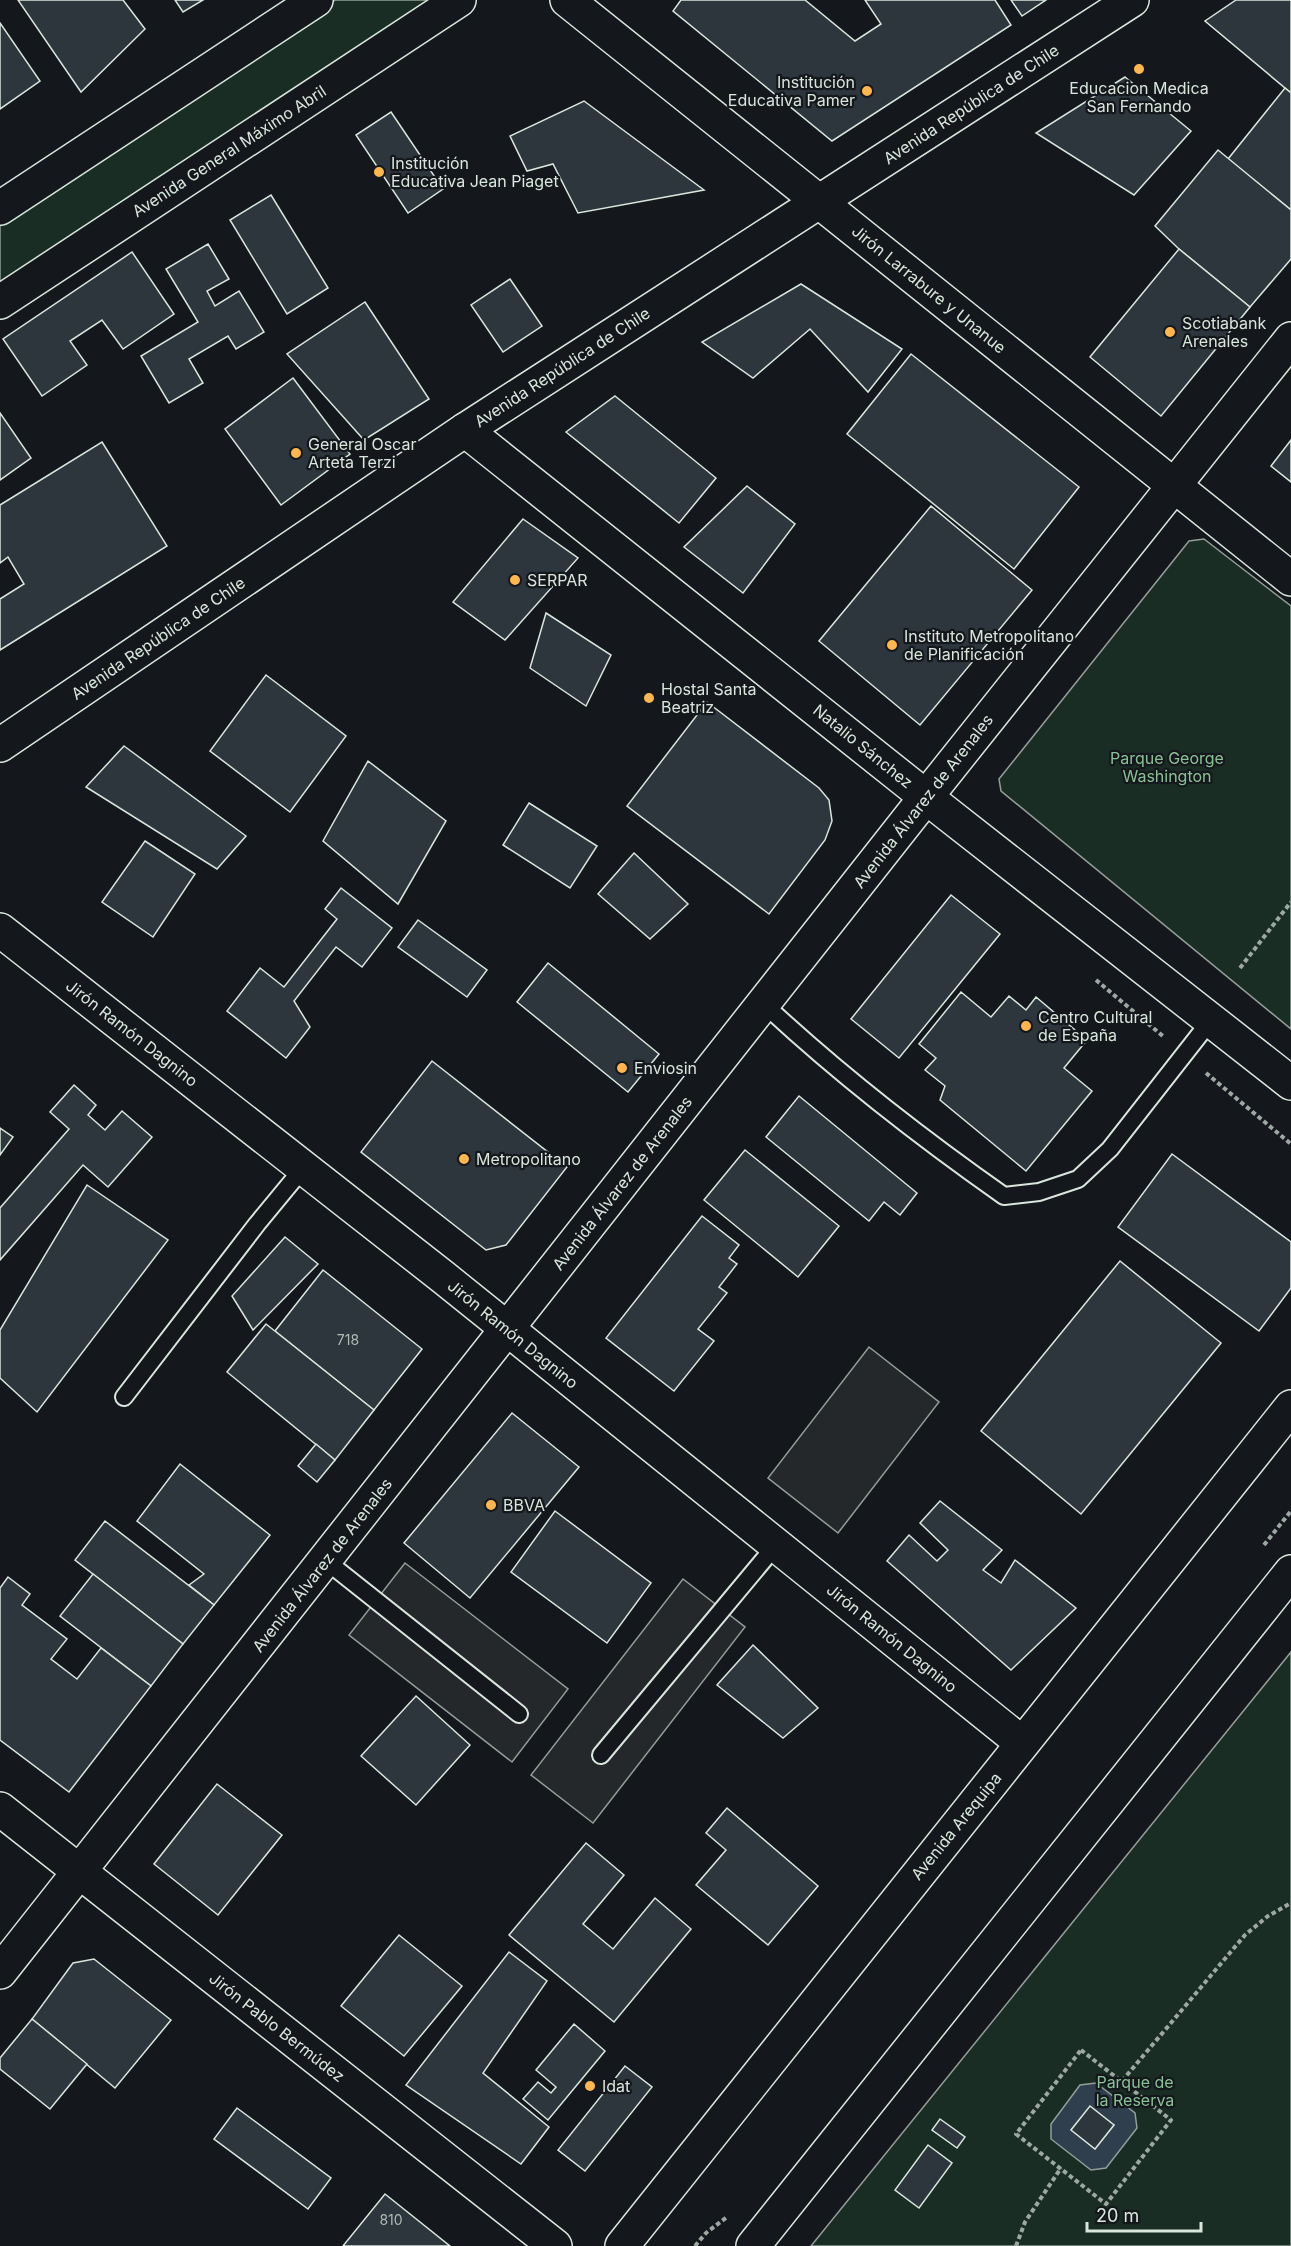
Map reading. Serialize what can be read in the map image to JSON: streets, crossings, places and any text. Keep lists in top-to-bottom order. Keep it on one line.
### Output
{"streets":{"street":["Avenida República de Chile","Avenida General Máximo Abril","Jirón Larrabure y Unanue","Natalio Sánchez","Avenida Álvarez de Arenales","Jirón Ramón Dagnino","Avenida Arequipa","Jirón Pablo Bermúdez"]},"crossings":[["Avenida República de Chile","Jirón Larrabure y Unanue"],["Avenida República de Chile","Natalio Sánchez"],["Jirón Larrabure y Unanue","Avenida Álvarez de Arenales"],["Natalio Sánchez","Avenida Álvarez de Arenales"],["Avenida Álvarez de Arenales","Jirón Ramón Dagnino"],["Avenida Álvarez de Arenales","Jirón Pablo Bermúdez"],["Jirón Ramón Dagnino","Avenida Arequipa"]],"parks":["Parque George Washington","Parque de la Reserva"],"places":["Educacion Medica San Fernando","Institución Educativa Pamer","Institución Educativa Jean Piaget","Scotiabank Arenales","General Oscar Arteta Terzi","SERPAR","Instituto Metropolitano de Planificación","Hostal Santa Beatriz","Centro Cultural de España","Enviosin","Metropolitano","BBVA","Idat"],"house_numbers":["718","810"],"scale_bar":"20 m"}
